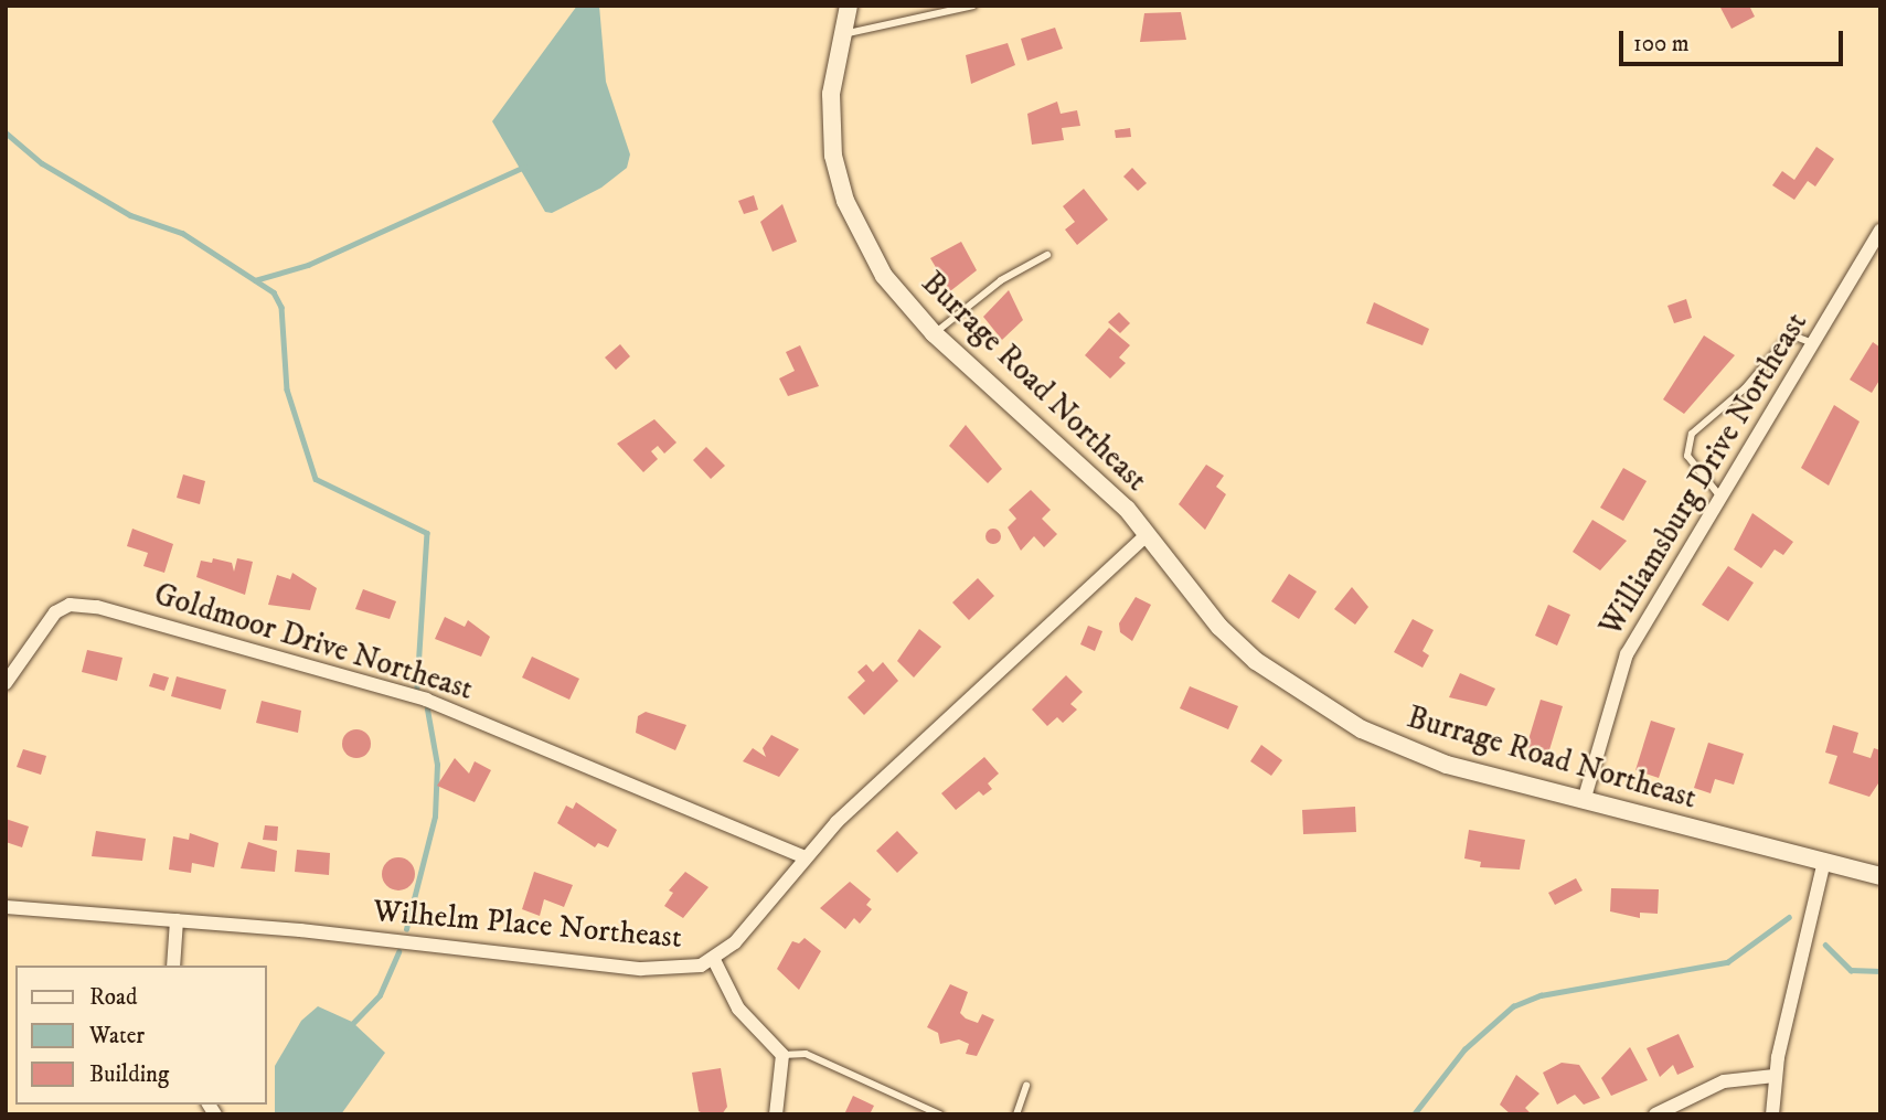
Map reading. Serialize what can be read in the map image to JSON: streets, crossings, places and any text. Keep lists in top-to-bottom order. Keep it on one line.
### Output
{"streets":{"street":["Burrage Road Northeast","Williamsburg Drive Northeast","Goldmoor Drive Northeast","Wilhelm Place Northeast"]},"crossings":[["Burrage Road Northeast","Williamsburg Drive Northeast"],["Burrage Road Northeast","Wilhelm Place Northeast"],["Goldmoor Drive Northeast","Wilhelm Place Northeast"]],"legend":["Road","Water","Building"],"scale_bar":"100 m"}
